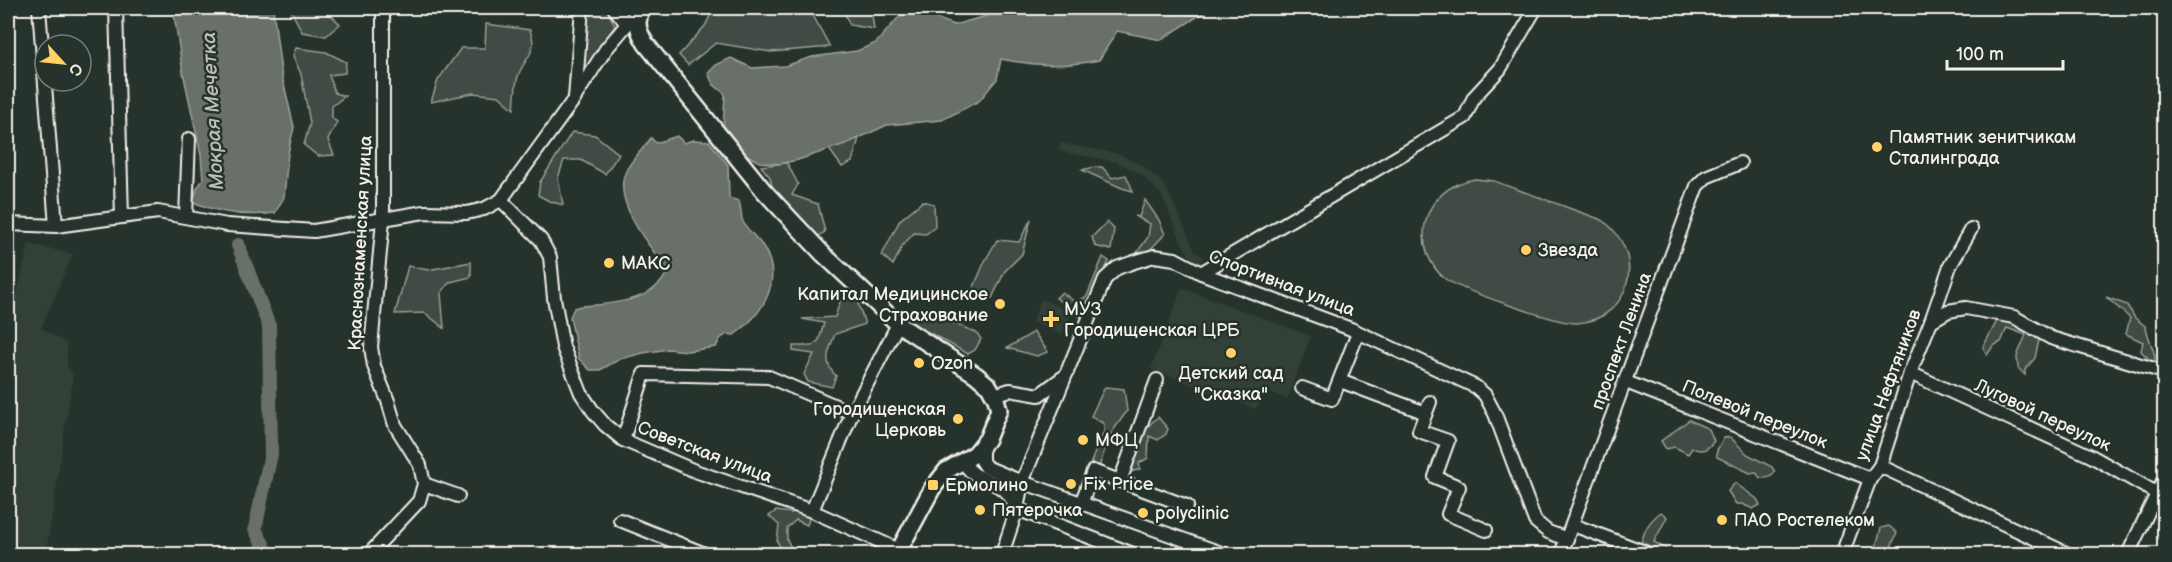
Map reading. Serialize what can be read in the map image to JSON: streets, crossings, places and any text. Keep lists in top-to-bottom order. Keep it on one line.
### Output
{"streets":{"street":["Краснознаменская улица","Спортивная улица","проспект Ленина","улица Нефтяников","Полевой переулок","Луговой переулок","Советская улица"]},"crossings":[["Спортивная улица","проспект Ленина"],["проспект Ленина","Полевой переулок"],["улица Нефтяников","Полевой переулок"],["улица Нефтяников","Луговой переулок"]],"water":["Мокрая Мечетка"],"places":{"other":["Памятник зенитчикам Сталинграда","Звезда","МАКС","Капитал Медицинское Страхование","Детский сад \"Сказка\"","Ozon","Городищенская Церковь","МФЦ","Fix Price","Пятерочка","polyclinic","ПАО Ростелеком"],"health":["МУЗ Городищенская ЦРБ"],"transit":["Ермолино"]},"scale_bar":"100 m","north":"bottom right"}
